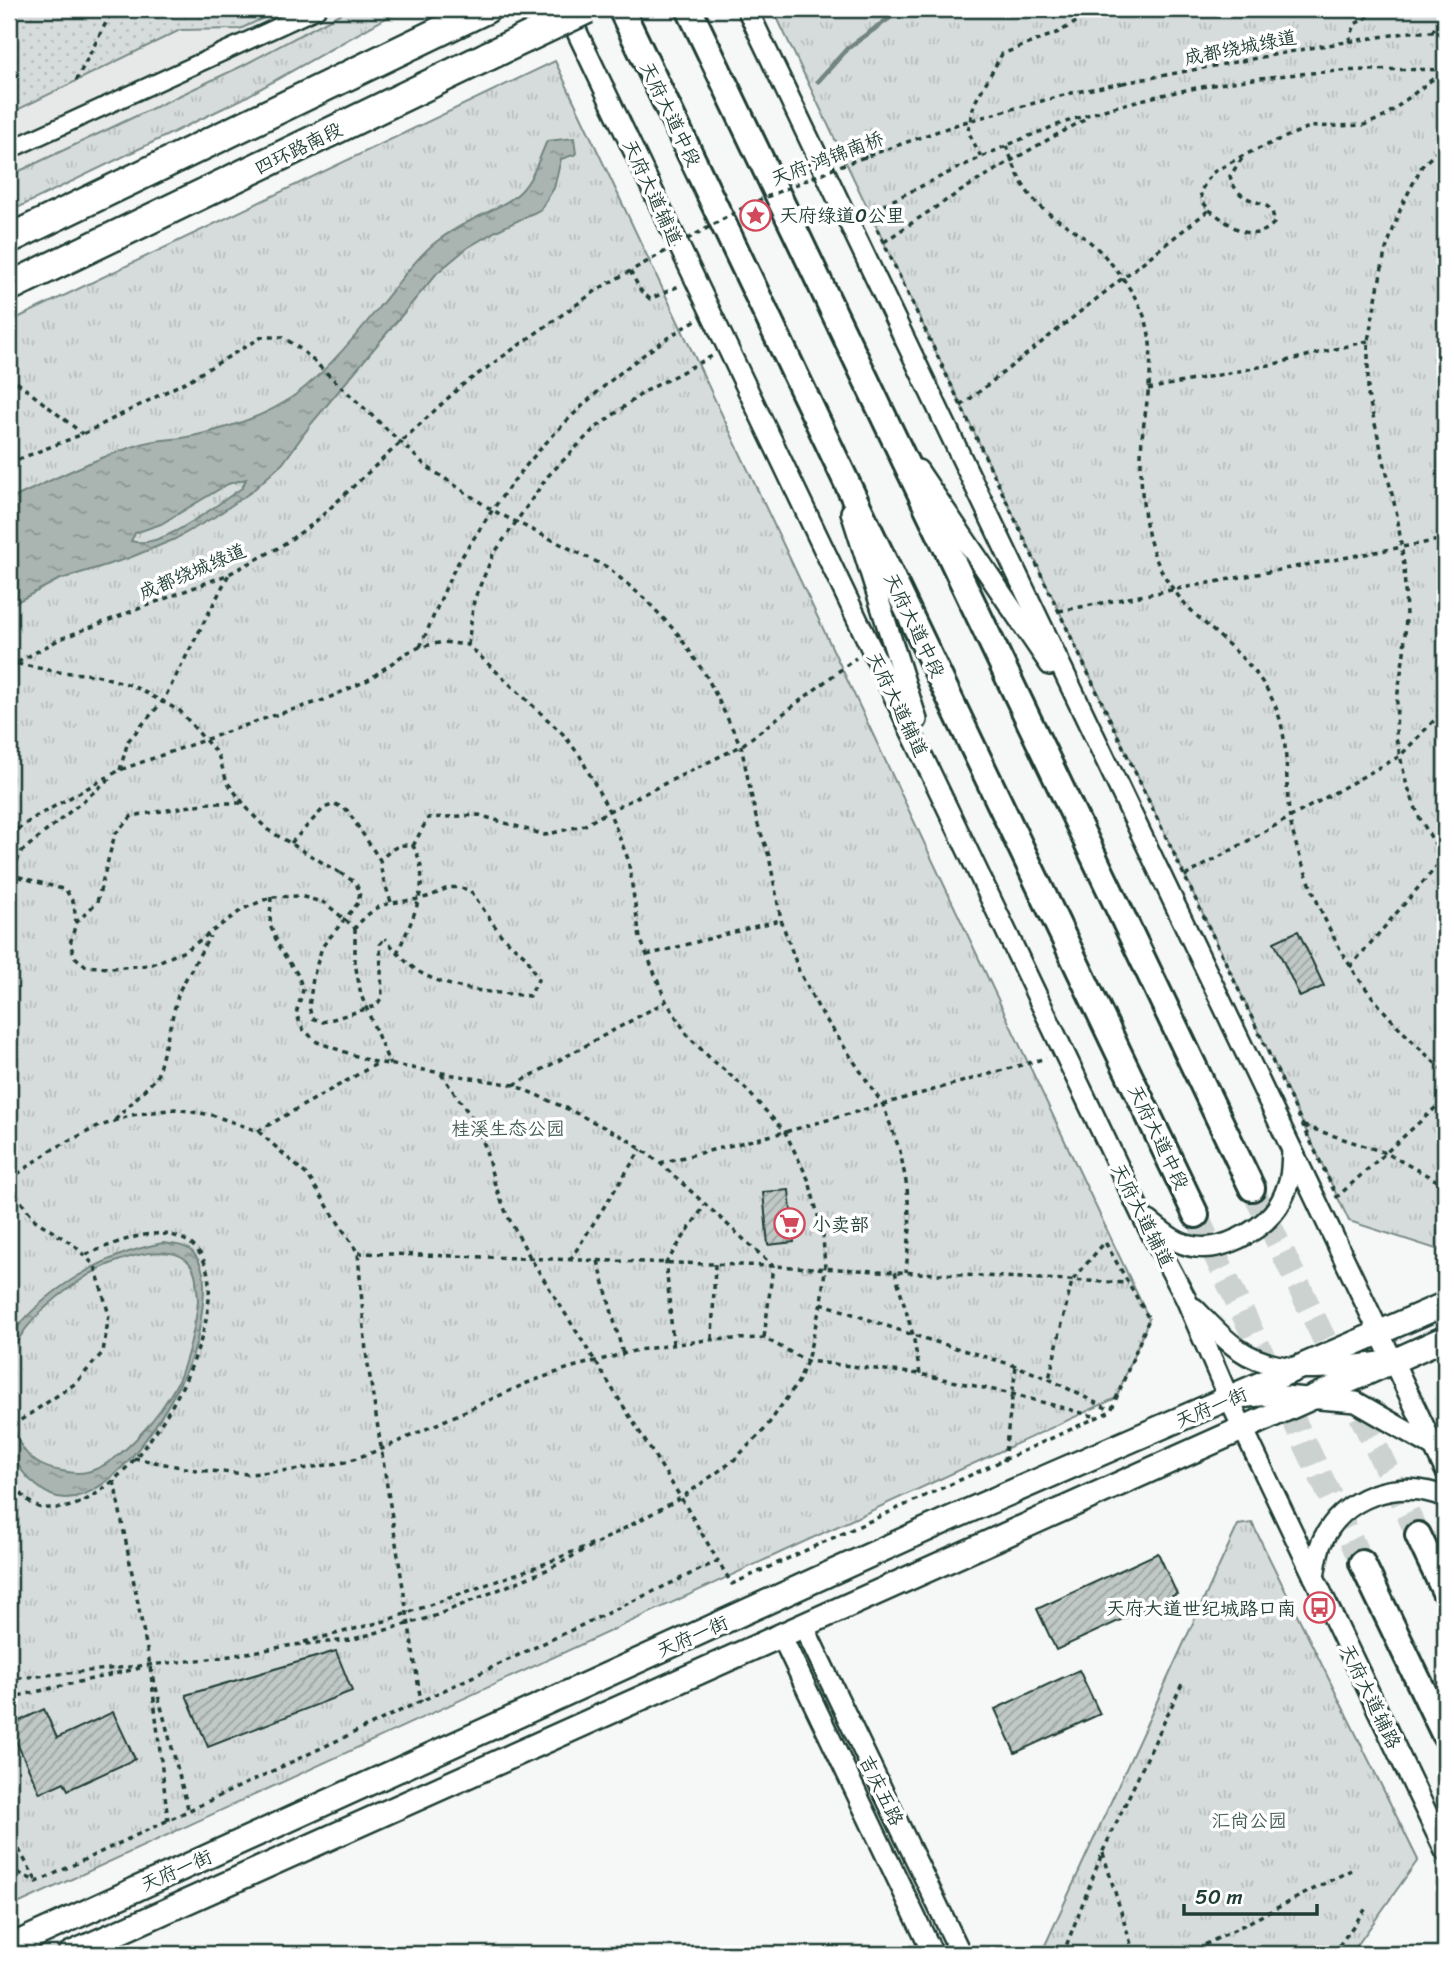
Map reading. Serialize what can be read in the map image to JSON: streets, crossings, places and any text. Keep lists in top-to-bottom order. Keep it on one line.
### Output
{"streets":{"highway":["四环路南段"],"main road":["天府大道中段","天府一街"],"street":["天府大道辅道","天府大道辅路","吉庆五路"],"path":["成都绕城绿道","天府·鸿锦南桥"]},"crossings":[["成都绕城绿道","天府·鸿锦南桥"],["天府大道辅道","天府一街"],["天府大道辅道","天府大道辅路"],["天府一街","天府大道辅路"],["天府一街","吉庆五路"]],"parks":["桂溪生态公园","汇尚公园"],"places":{"place":["天府绿道0公里"],"supermarket":["小卖部"],"bus stop":["天府大道世纪城路口南"]},"scale_bar":"50 m"}
